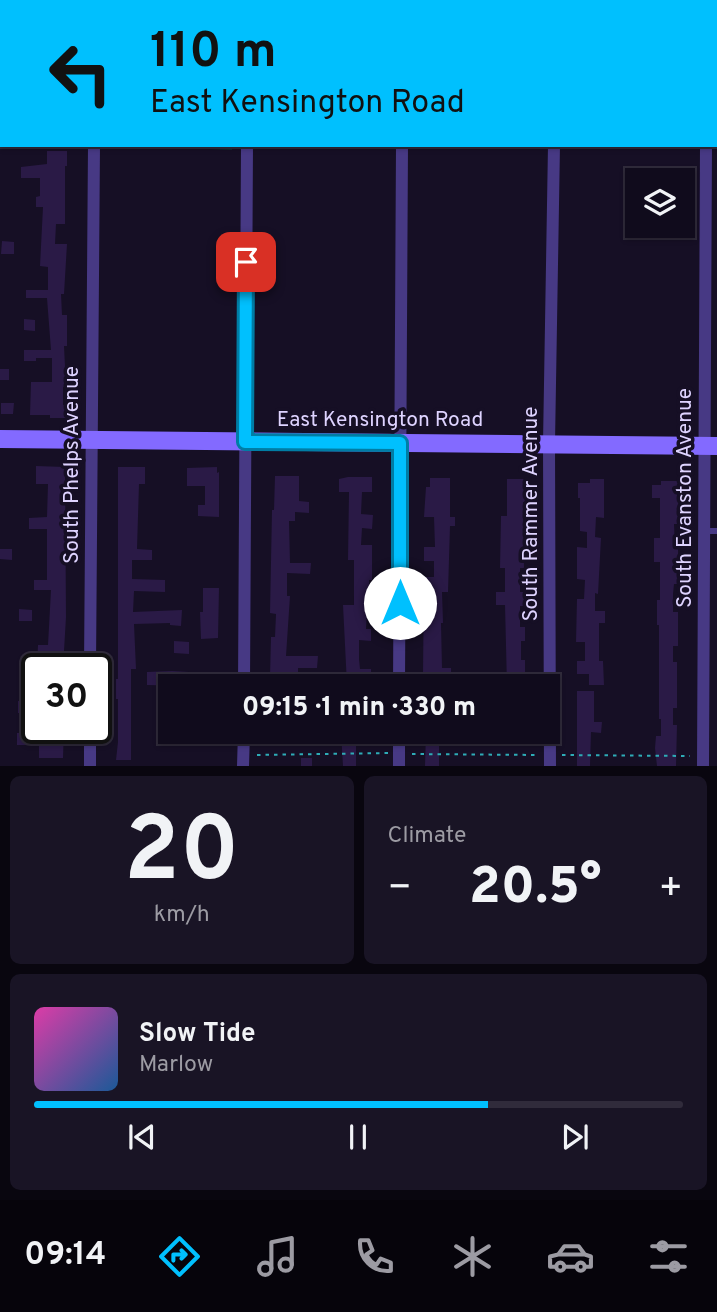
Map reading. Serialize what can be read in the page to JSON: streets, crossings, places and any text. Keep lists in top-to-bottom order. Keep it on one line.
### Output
{"streets":{"main road":["East Kensington Road"],"street":["South Phelps Avenue","South Evanston Avenue","South Rammer Avenue"]},"crossings":[["East Kensington Road","South Phelps Avenue"],["East Kensington Road","South Evanston Avenue"],["East Kensington Road","South Rammer Avenue"]],"page":{"turn":["110 m","East Kensington Road"],"limit":"30","trip":"09:15 · 1 min · 330 m","tile":[["20","km/h"],"Climate"],"heat":["−","20.5°","+"],"song":["Slow Tide","Marlow"],"tabs":"09:14"}}
